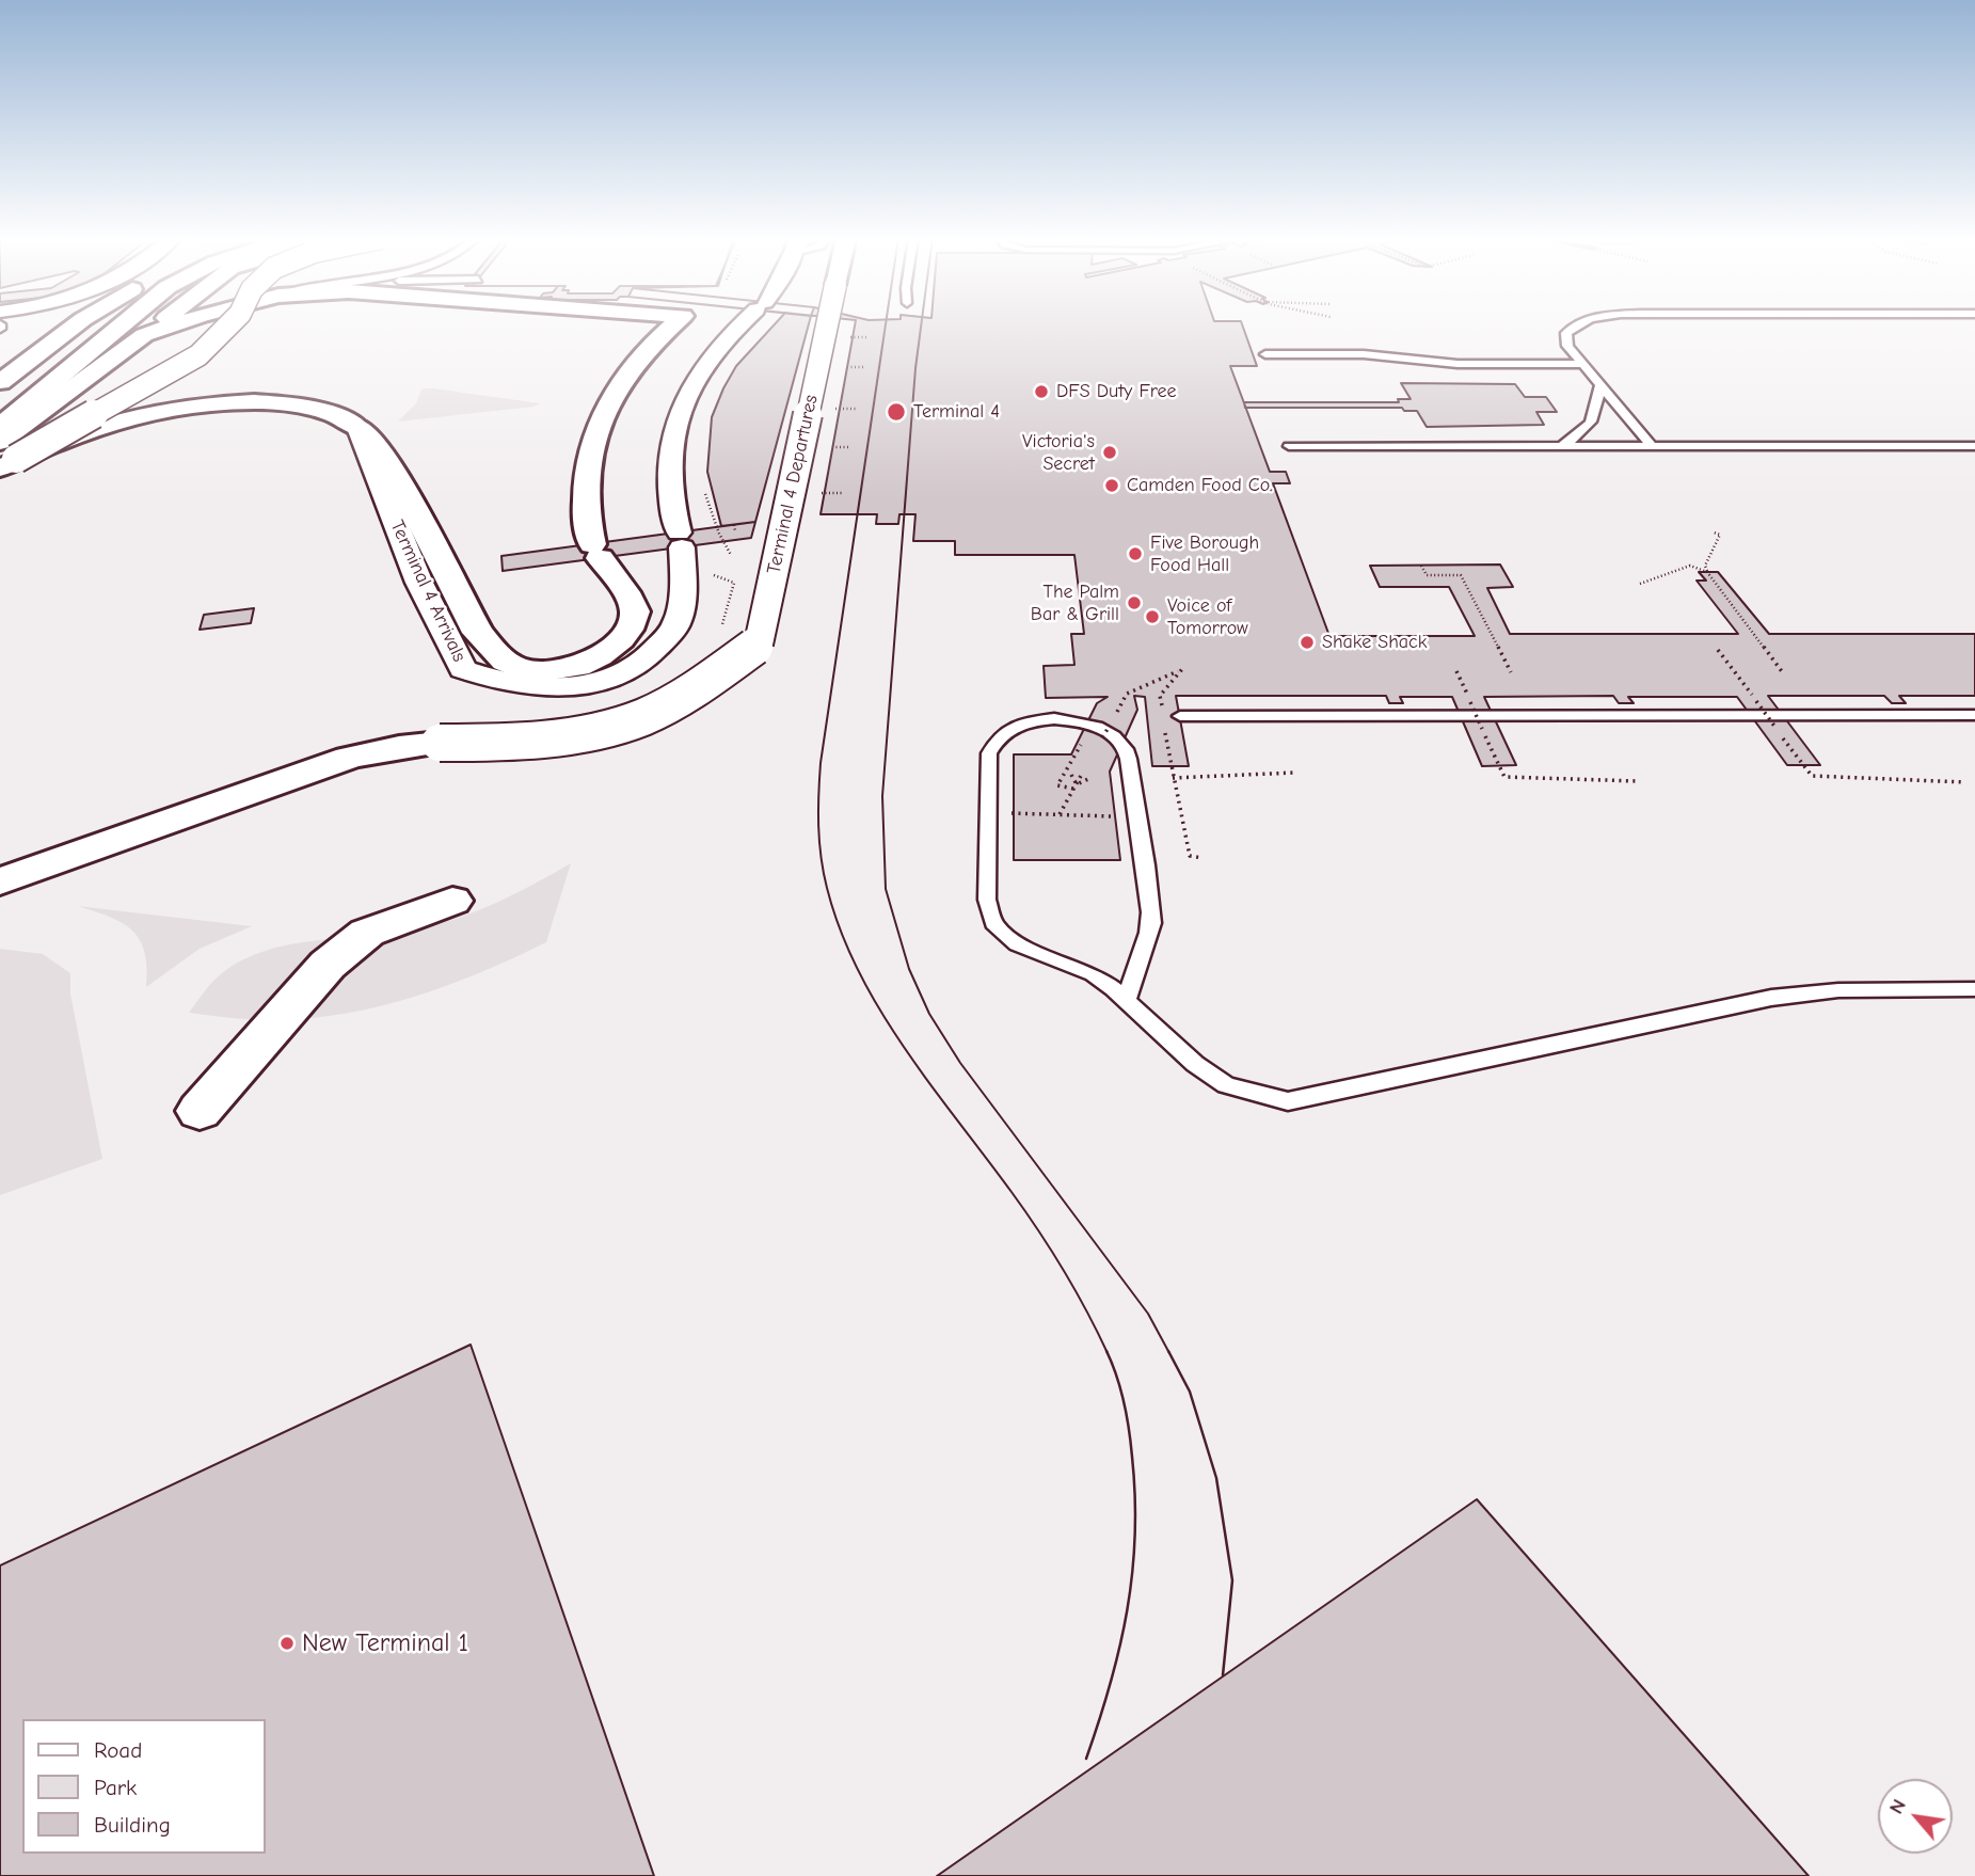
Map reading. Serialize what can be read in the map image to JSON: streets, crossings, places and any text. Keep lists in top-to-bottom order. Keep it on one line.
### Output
{"streets":{"main road":["Terminal 4 Departures"],"street":["Terminal 4 Arrivals"]},"places":["DFS Duty Free","Terminal 4","Victoria's Secret","Camden Food Co.","Five Borough Food Hall","The Palm Bar & Grill","Voice of Tomorrow","Shake Shack","New Terminal 1"],"legend":["Road","Park","Building"],"north":"top left"}
